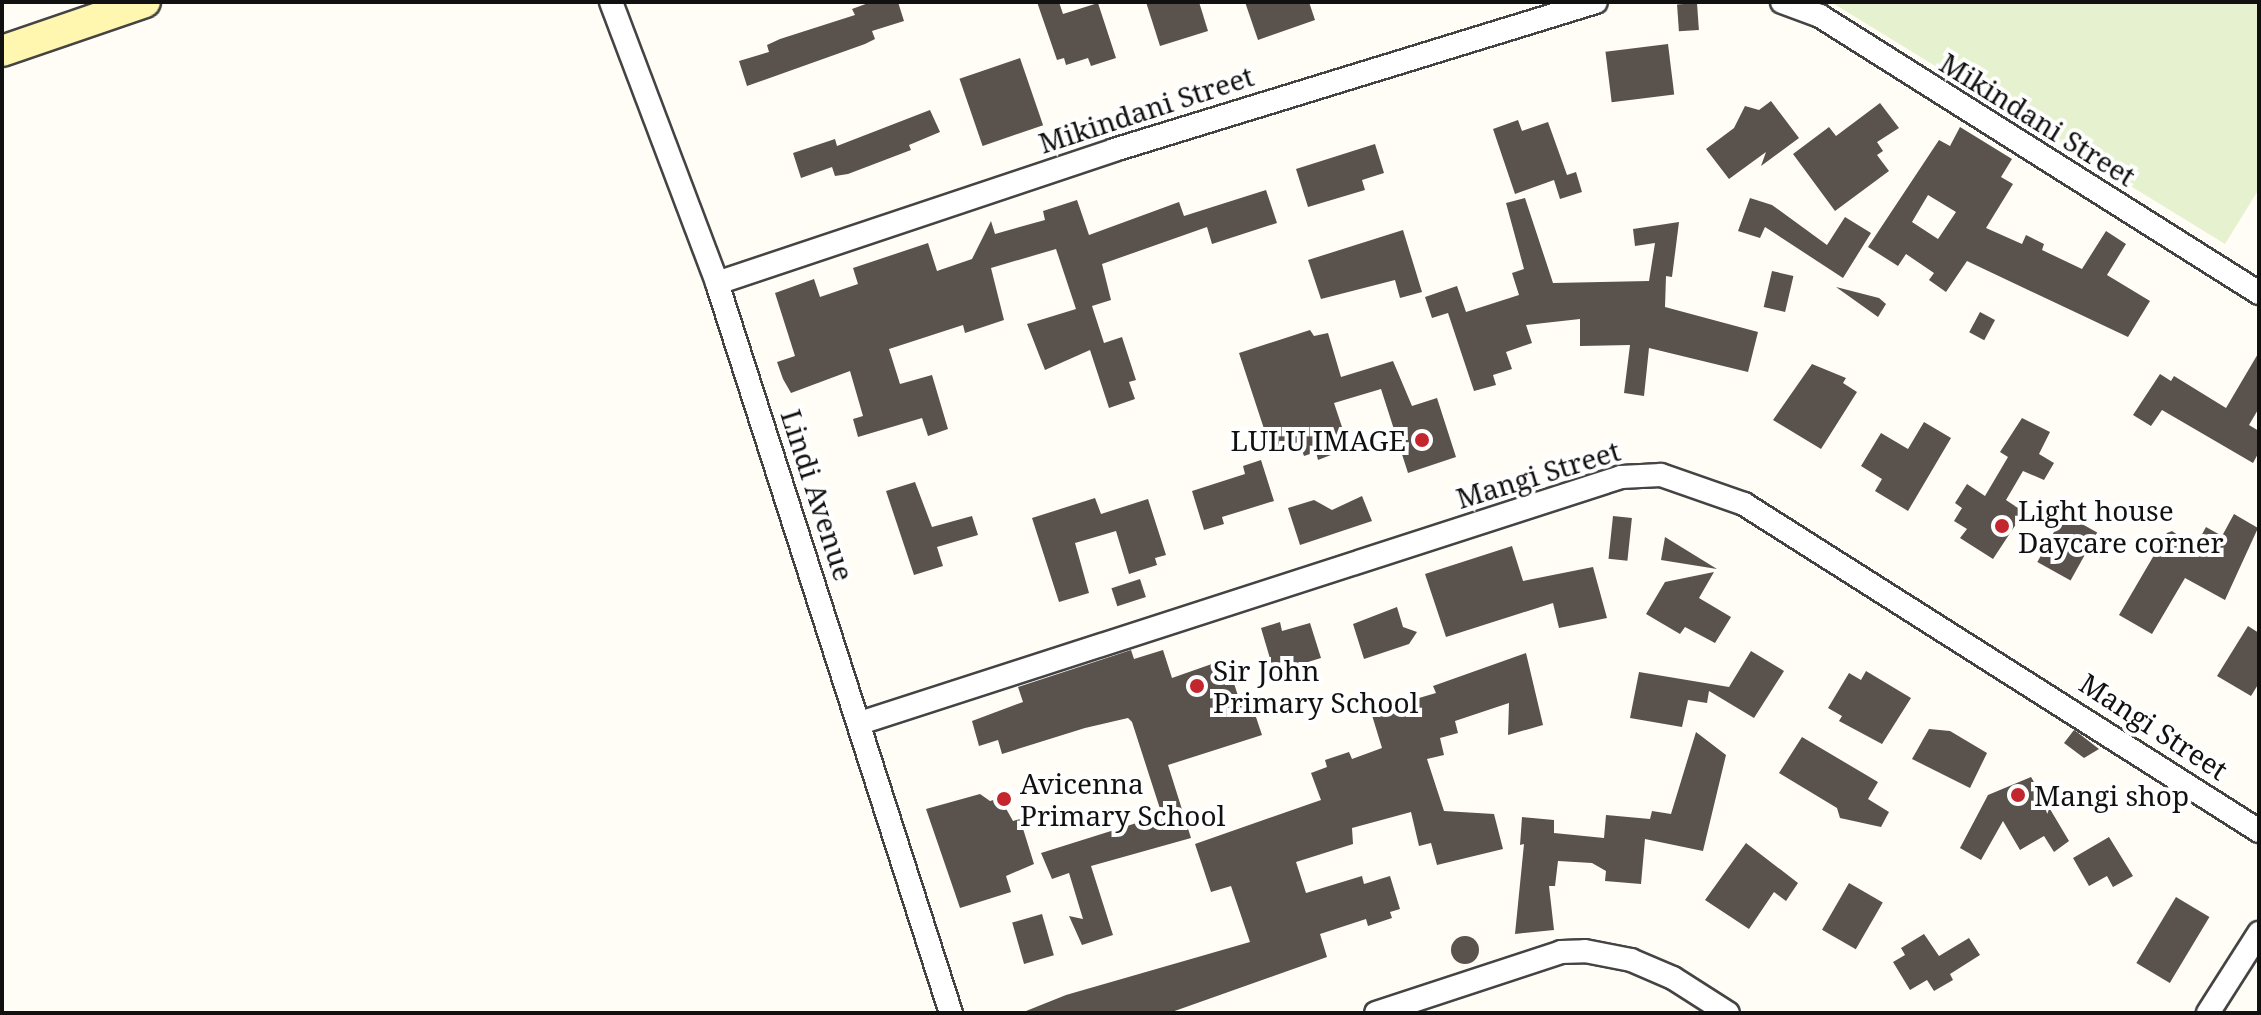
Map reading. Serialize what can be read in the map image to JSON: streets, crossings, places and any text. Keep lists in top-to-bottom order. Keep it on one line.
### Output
{"streets":{"street":["Mikindani Street","Mangi Street","Lindi Avenue"]},"crossings":[["Mikindani Street","Lindi Avenue"],["Mangi Street","Lindi Avenue"]],"places":["LULU IMAGE","Light house Daycare corner","Sir John Primary School","Mangi shop","Avicenna Primary School"]}
